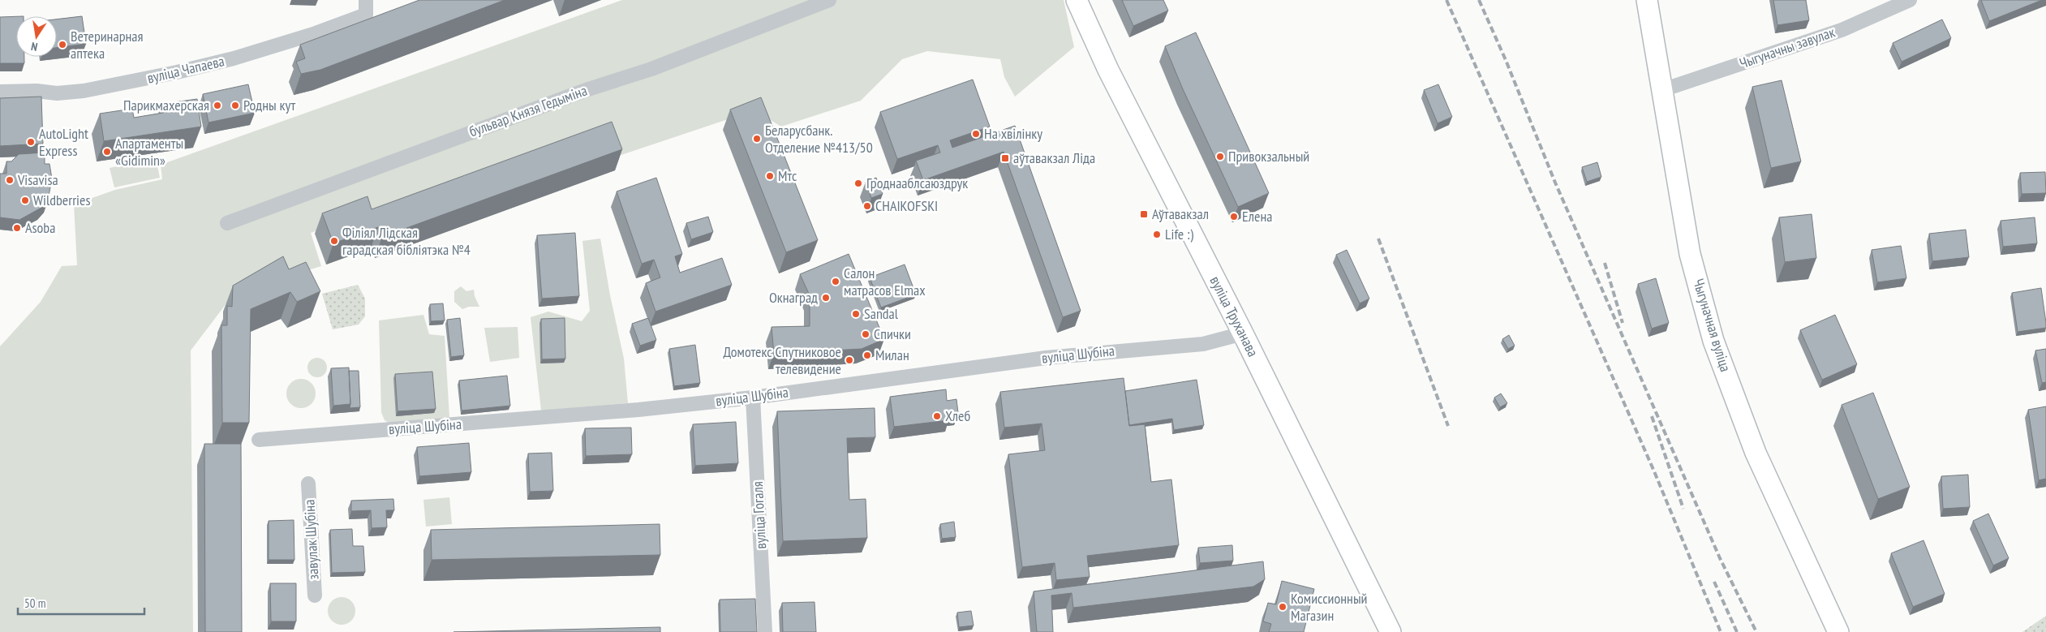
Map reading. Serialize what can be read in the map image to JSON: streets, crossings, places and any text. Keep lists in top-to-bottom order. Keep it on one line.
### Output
{"streets":{"main road":["вуліца Труханава","Чыгуначная вуліца"],"street":["Чыгуначны завулак","вуліца Чапаева","бульвар Князя Гедыміна","вуліца Шубіна","вуліца Гогаля","завулак Шубіна"]},"crossings":[["Чыгуначны завулак","Чыгуначная вуліца"],["вуліца Труханава","вуліца Шубіна"],["вуліца Шубіна","вуліца Гогаля"]],"places":{"other":["Ветеринарная аптека","Парикмахерская","Родны кут","На хвілінку","Беларусбанк. Отделение №413/50","AutoLight Express","Апартаменты «Gidimin»","Привокзальный","Мтс","Visavisa","Гроднааблсаюздрук","Wildberries","CHAIKOFSKI","Елена","Asoba","Life :)","Філіял Лідская гарадская бібліятэка №4","Салон матрасов Elmax","Окнаград","Sandal","Спички","Милан","Домотекс Спутниковое телевидение","Хлеб","Комиссионный Магазин"],"transit":["аўтавакзал Ліда","Аўтавакзал"]},"scale_bar":"50 m","north":"bottom"}
